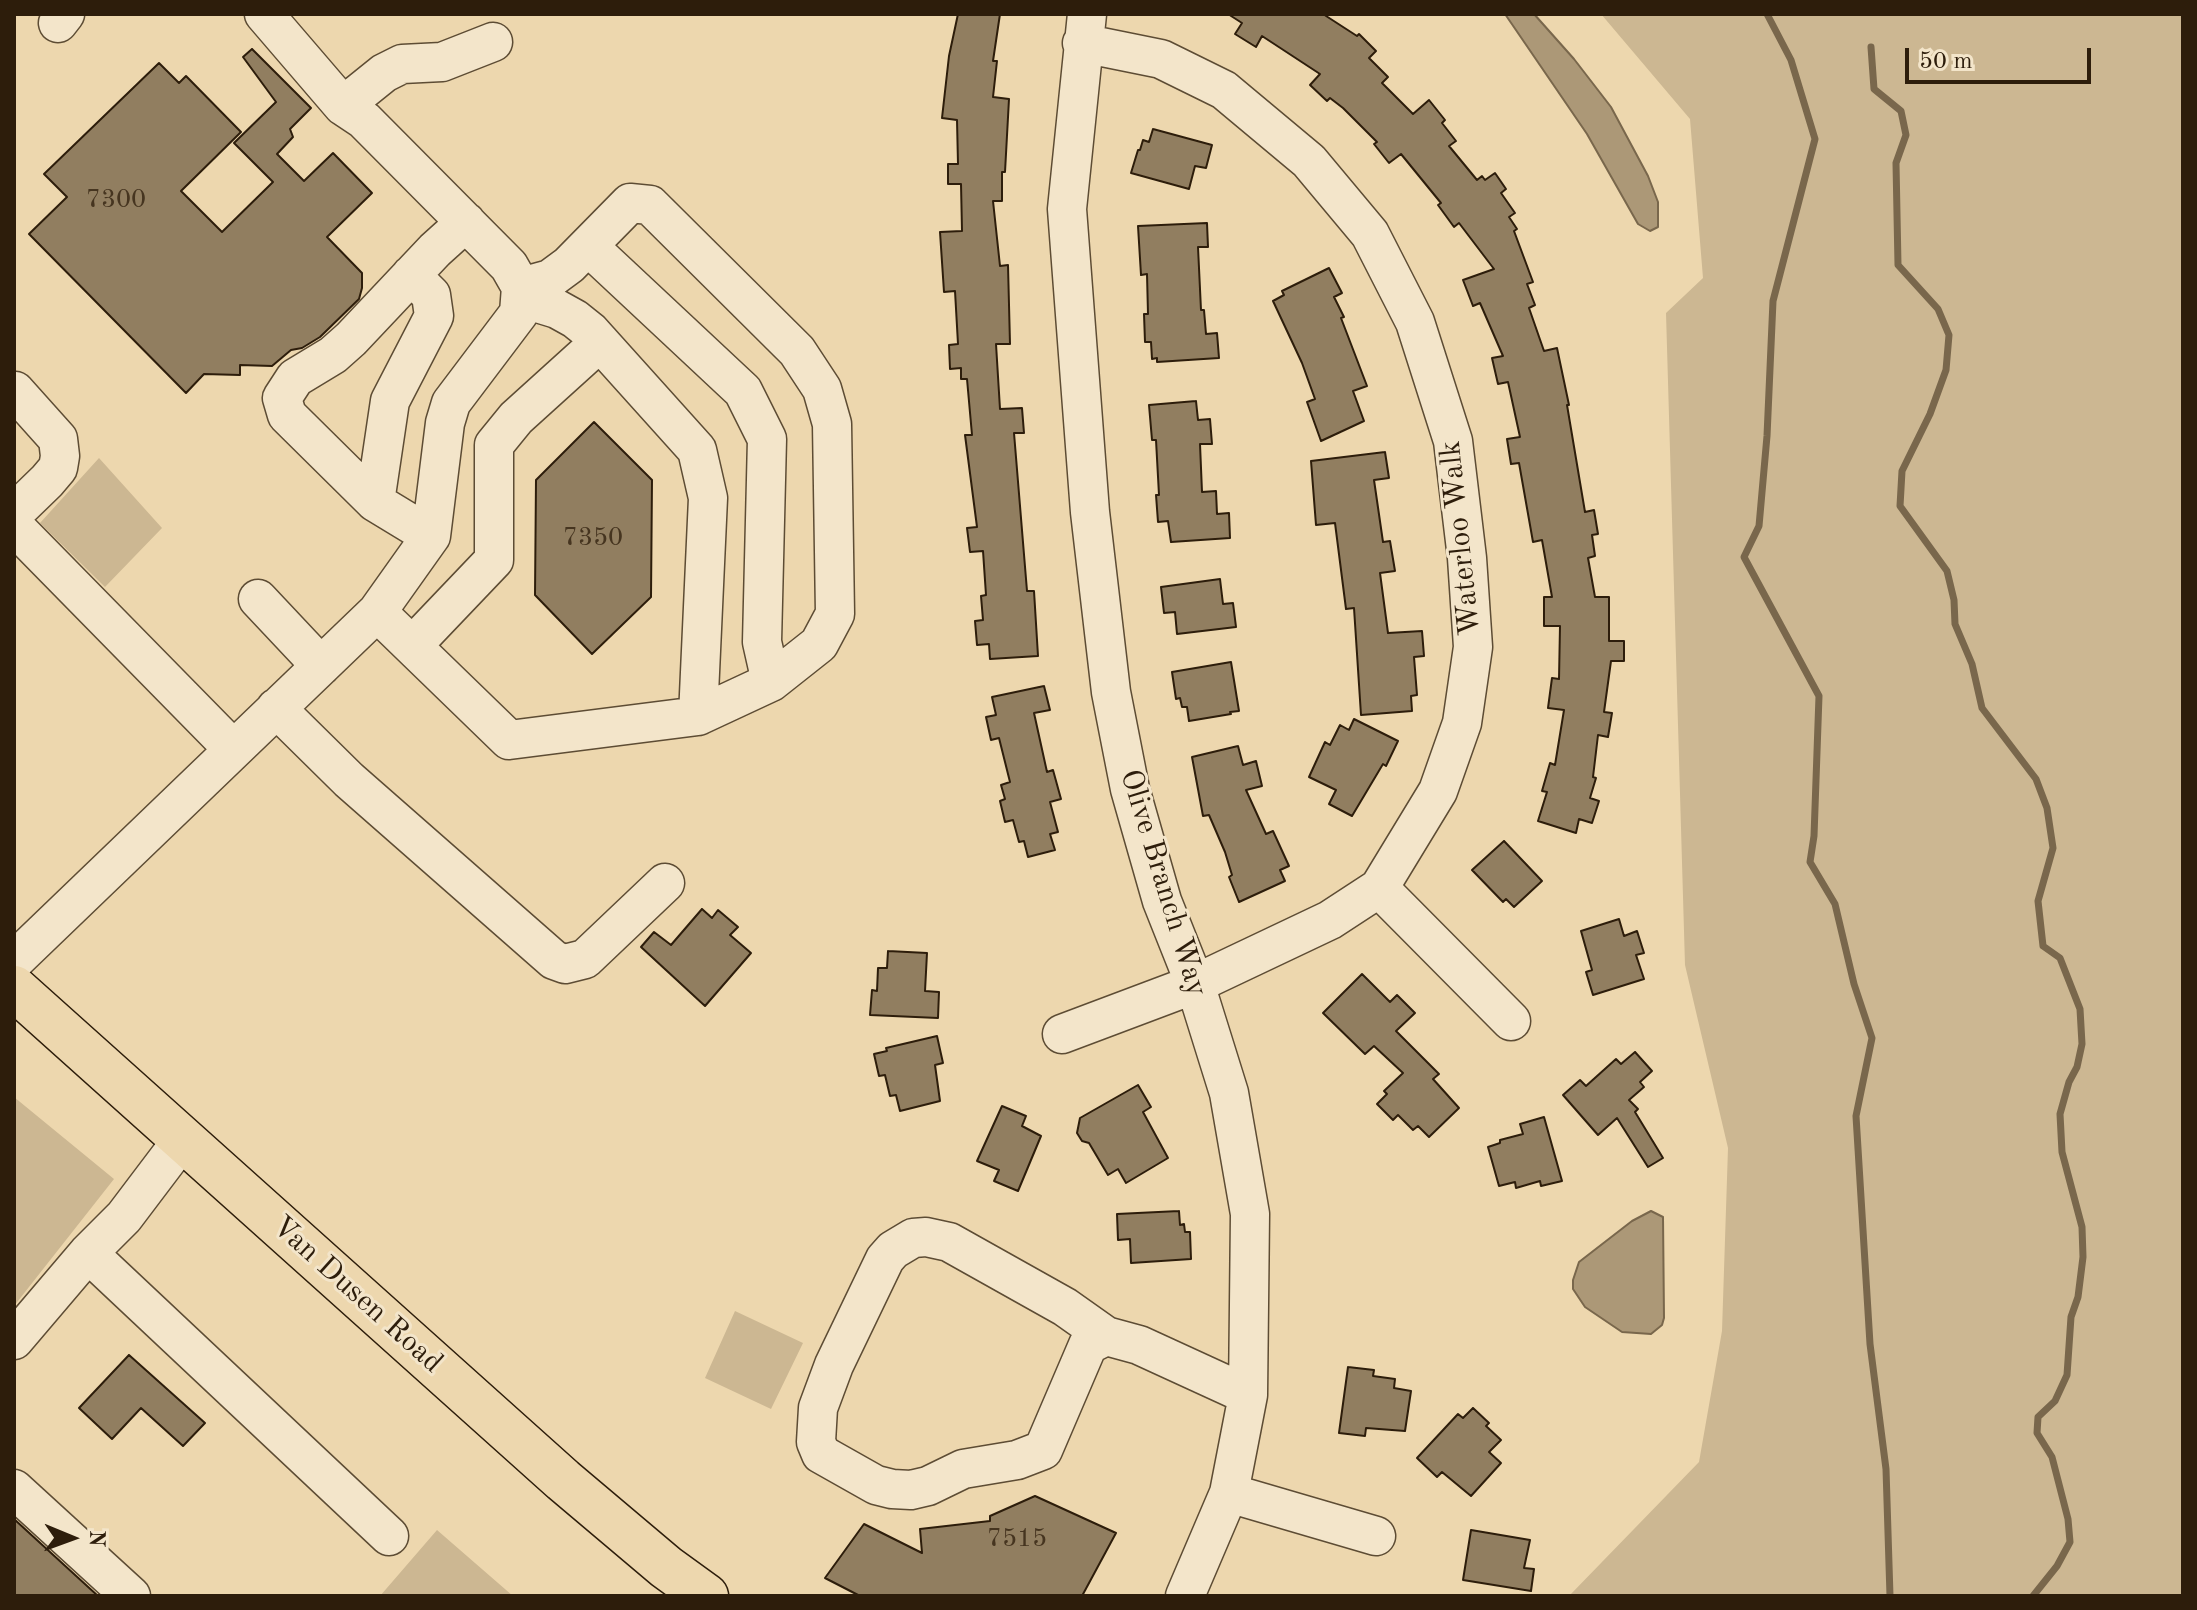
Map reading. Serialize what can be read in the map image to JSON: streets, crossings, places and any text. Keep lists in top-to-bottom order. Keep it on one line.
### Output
{"streets":{"main road":["Van Dusen Road"],"street":["Waterloo Walk","Olive Branch Way"]},"crossings":[["Waterloo Walk","Olive Branch Way"]],"house_numbers":["7300","7350","7515"],"scale_bar":"50 m","north":"right"}
